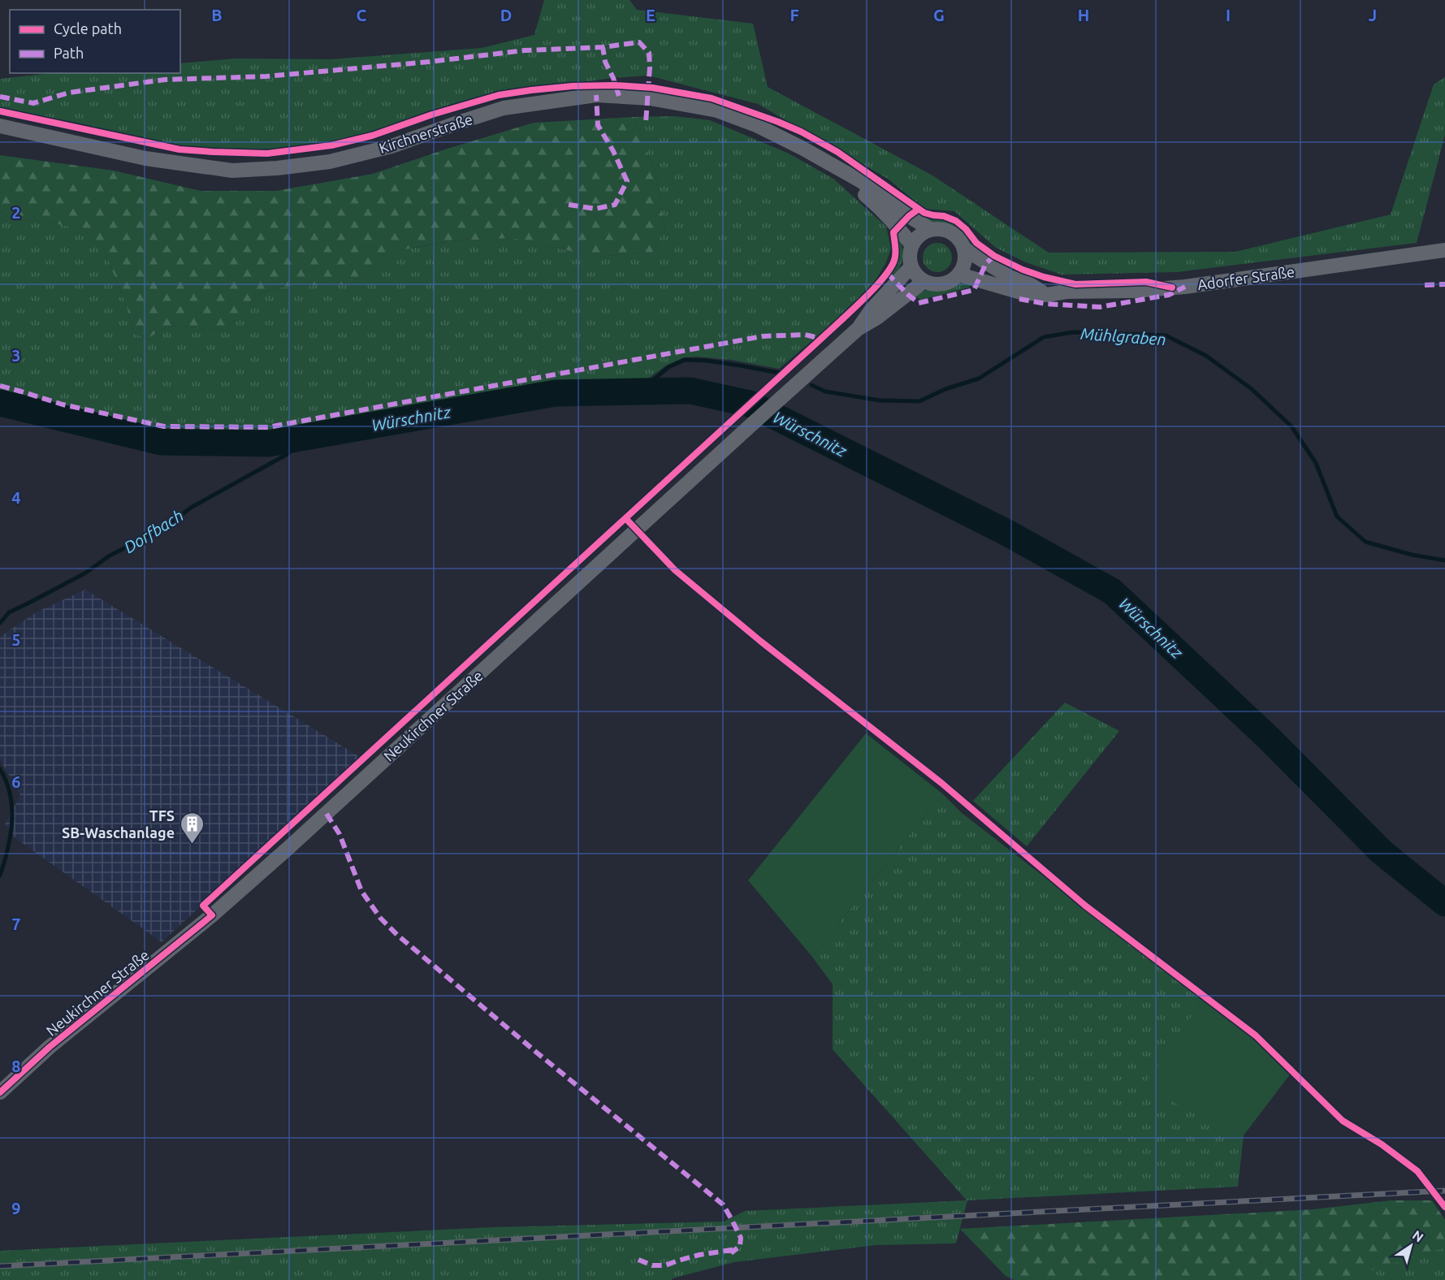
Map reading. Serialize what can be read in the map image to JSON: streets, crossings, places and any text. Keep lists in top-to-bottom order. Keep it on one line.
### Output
{"streets":{"street":["Kirchnerstraße","Adorfer Straße","Neukirchner Straße"]},"crossings":[["Kirchnerstraße","Adorfer Straße"],["Kirchnerstraße","Neukirchner Straße"],["Adorfer Straße","Neukirchner Straße"]],"water":["Mühlgraben","Würschnitz","Dorfbach"],"places":{"building":["TFS SB-Waschanlage"]},"legend":["Cycle path","Path"],"north":"top right","grid":{"columns":["B","C","D","E","F","G","H","I","J"],"rows":["2","3","4","5","6","7","8","9"]}}
